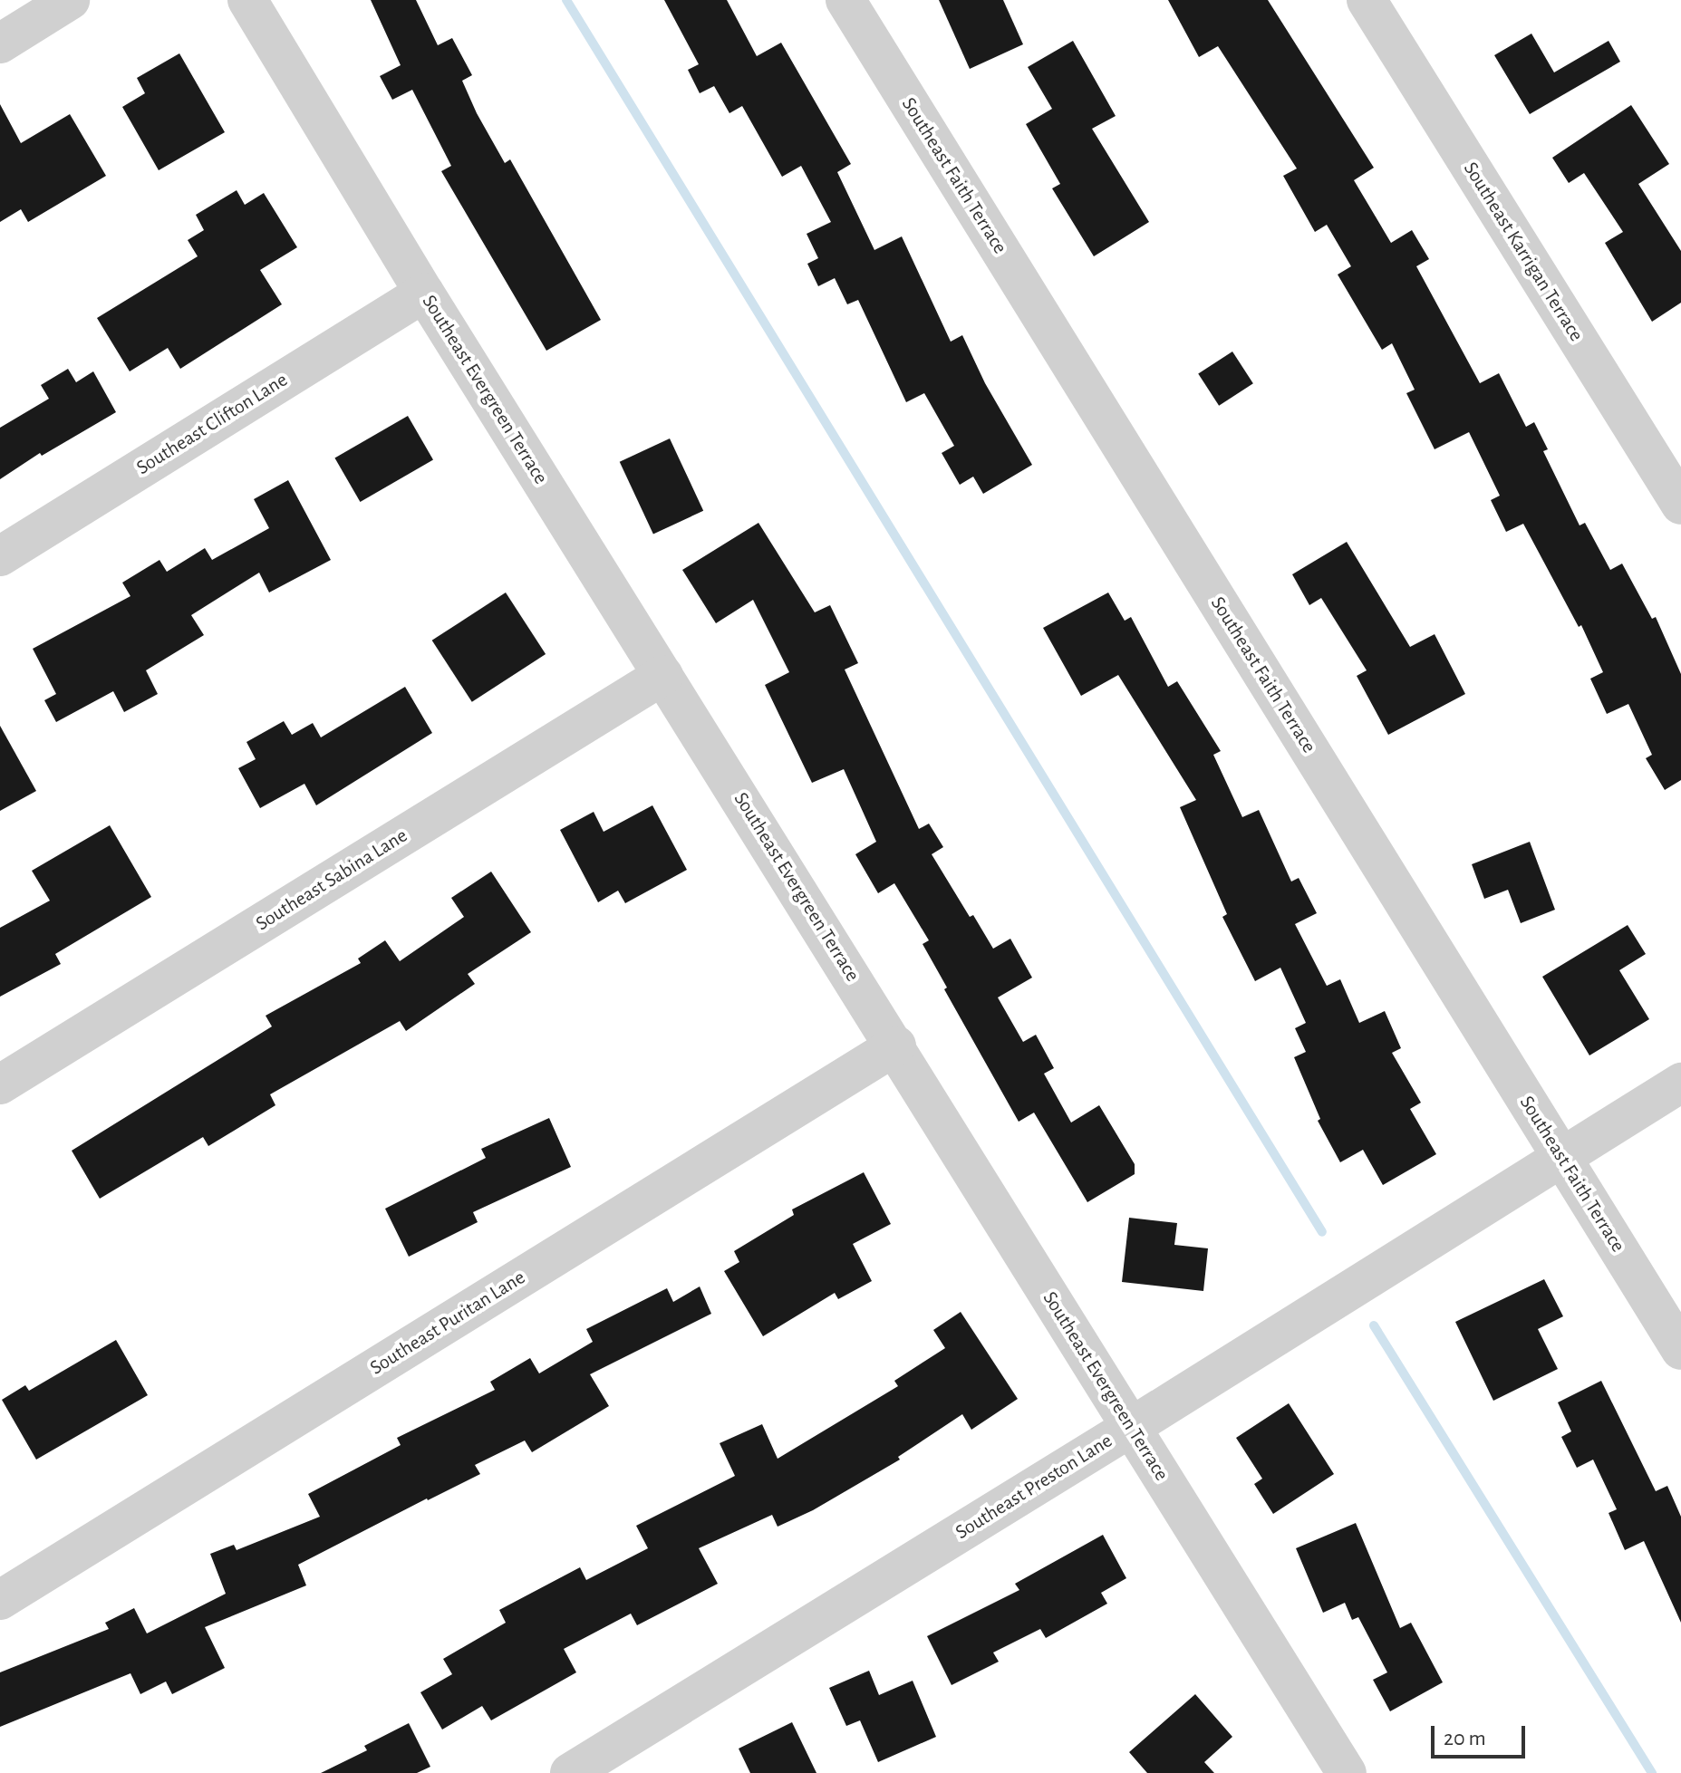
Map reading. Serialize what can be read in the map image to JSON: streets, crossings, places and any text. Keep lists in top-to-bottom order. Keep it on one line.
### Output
{"streets":{"street":["Southeast Faith Terrace","Southeast Karrigan Terrace","Southeast Evergreen Terrace","Southeast Clifton Lane","Southeast Sabina Lane","Southeast Puritan Lane","Southeast Preston Lane"]},"crossings":[["Southeast Faith Terrace","Southeast Preston Lane"],["Southeast Evergreen Terrace","Southeast Clifton Lane"],["Southeast Evergreen Terrace","Southeast Sabina Lane"],["Southeast Evergreen Terrace","Southeast Puritan Lane"],["Southeast Evergreen Terrace","Southeast Preston Lane"]],"scale_bar":"20 m"}
